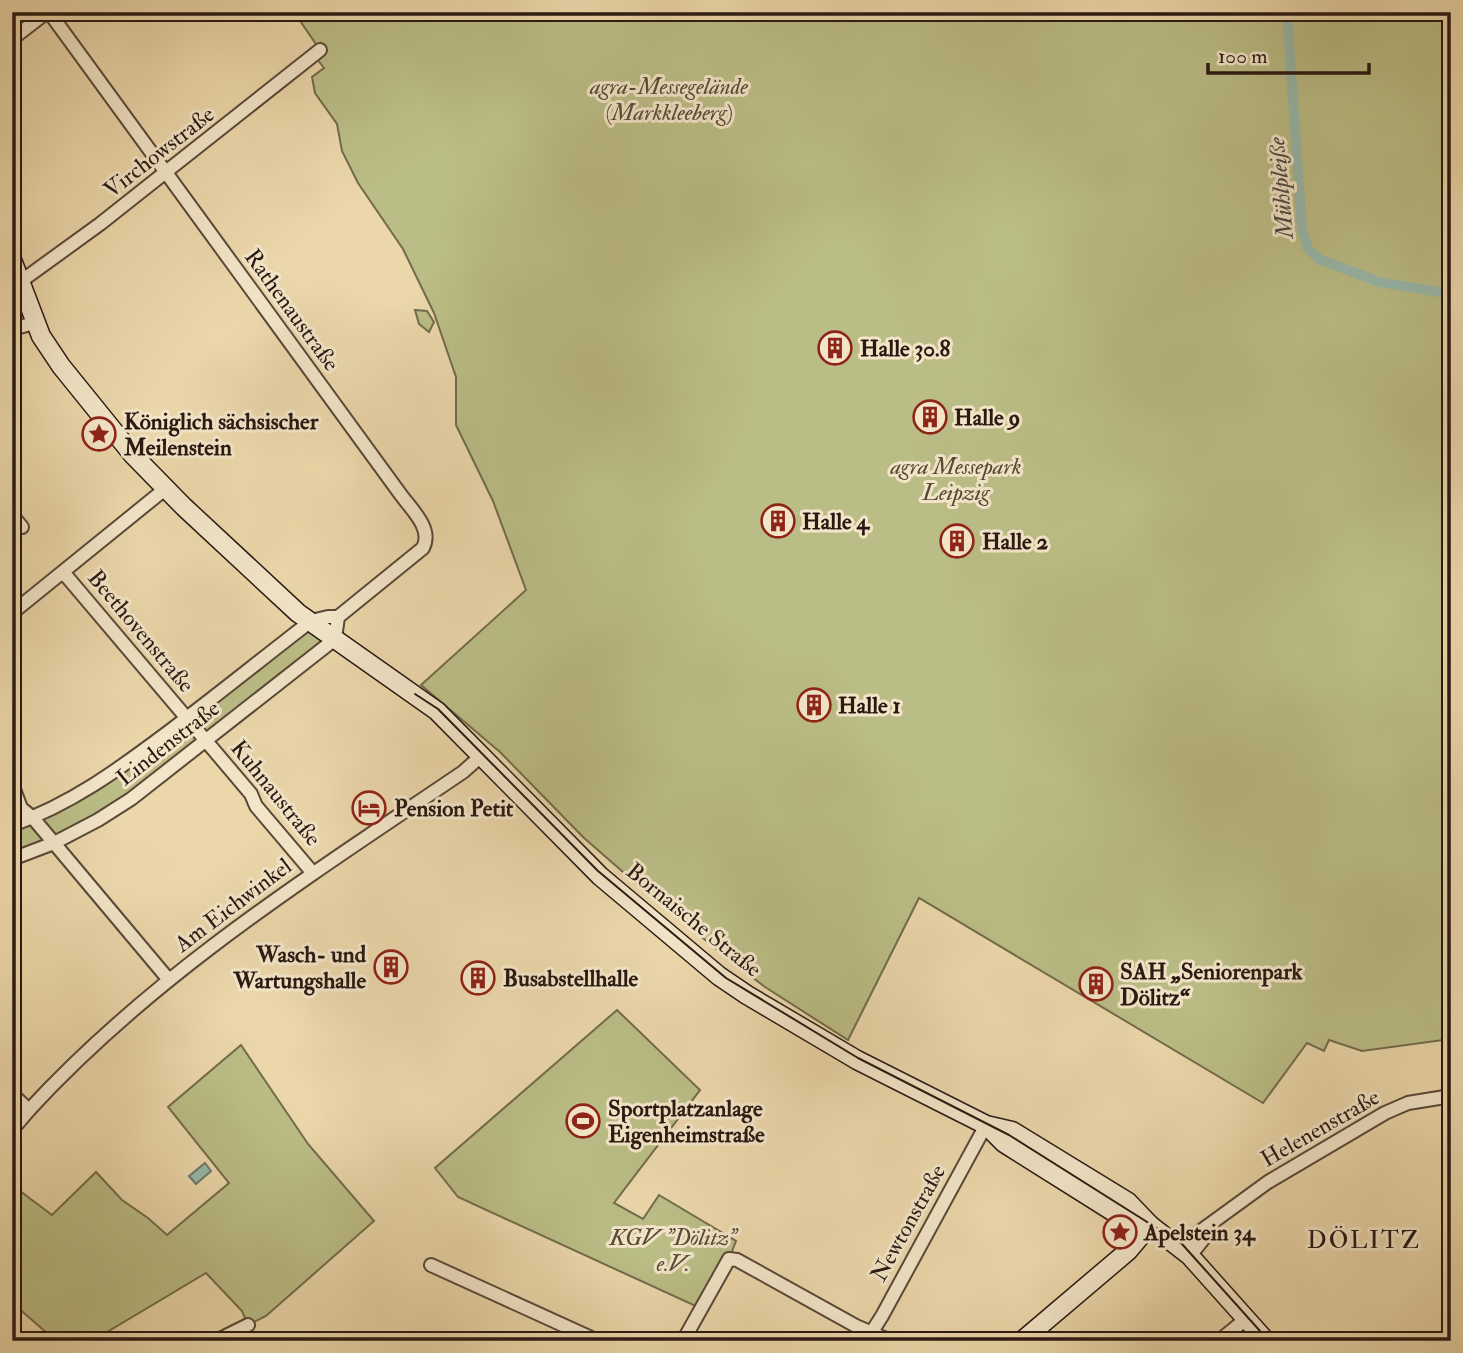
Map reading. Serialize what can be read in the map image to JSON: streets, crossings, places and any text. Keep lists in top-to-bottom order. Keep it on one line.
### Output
{"streets":{"main road":["Bornaische Straße"],"street":["Virchowstraße","Rathenaustraße","Beethovenstraße","Lindenstraße","Kuhnaustraße","Am Eichwinkel","Helenenstraße","Newtonstraße"]},"crossings":[["Virchowstraße","Rathenaustraße"],["Virchowstraße","Bornaische Straße"],["Beethovenstraße","Lindenstraße"],["Beethovenstraße","Kuhnaustraße"],["Lindenstraße","Kuhnaustraße"],["Lindenstraße","Bornaische Straße"],["Kuhnaustraße","Am Eichwinkel"],["Am Eichwinkel","Bornaische Straße"],["Bornaische Straße","Helenenstraße"],["Bornaische Straße","Newtonstraße"]],"districts":["DÖLITZ"],"water":["Mühlpleiße"],"parks":["agra-Messegelände (Markkleeberg)","agra Messepark Leipzig","KGV \"Dölitz\" e.V."],"places":{"building":["Halle 30.8","Halle 9","Halle 4","Halle 2","Halle 1","Wasch- und Wartungshalle","Busabstellhalle","SAH „Seniorenpark Dölitz“"],"place":["Königlich sächsischer Meilenstein","Apelstein 34"],"hotel":["Pension Petit"],"sports":["Sportplatzanlage Eigenheimstraße"]},"scale_bar":"100 m"}
